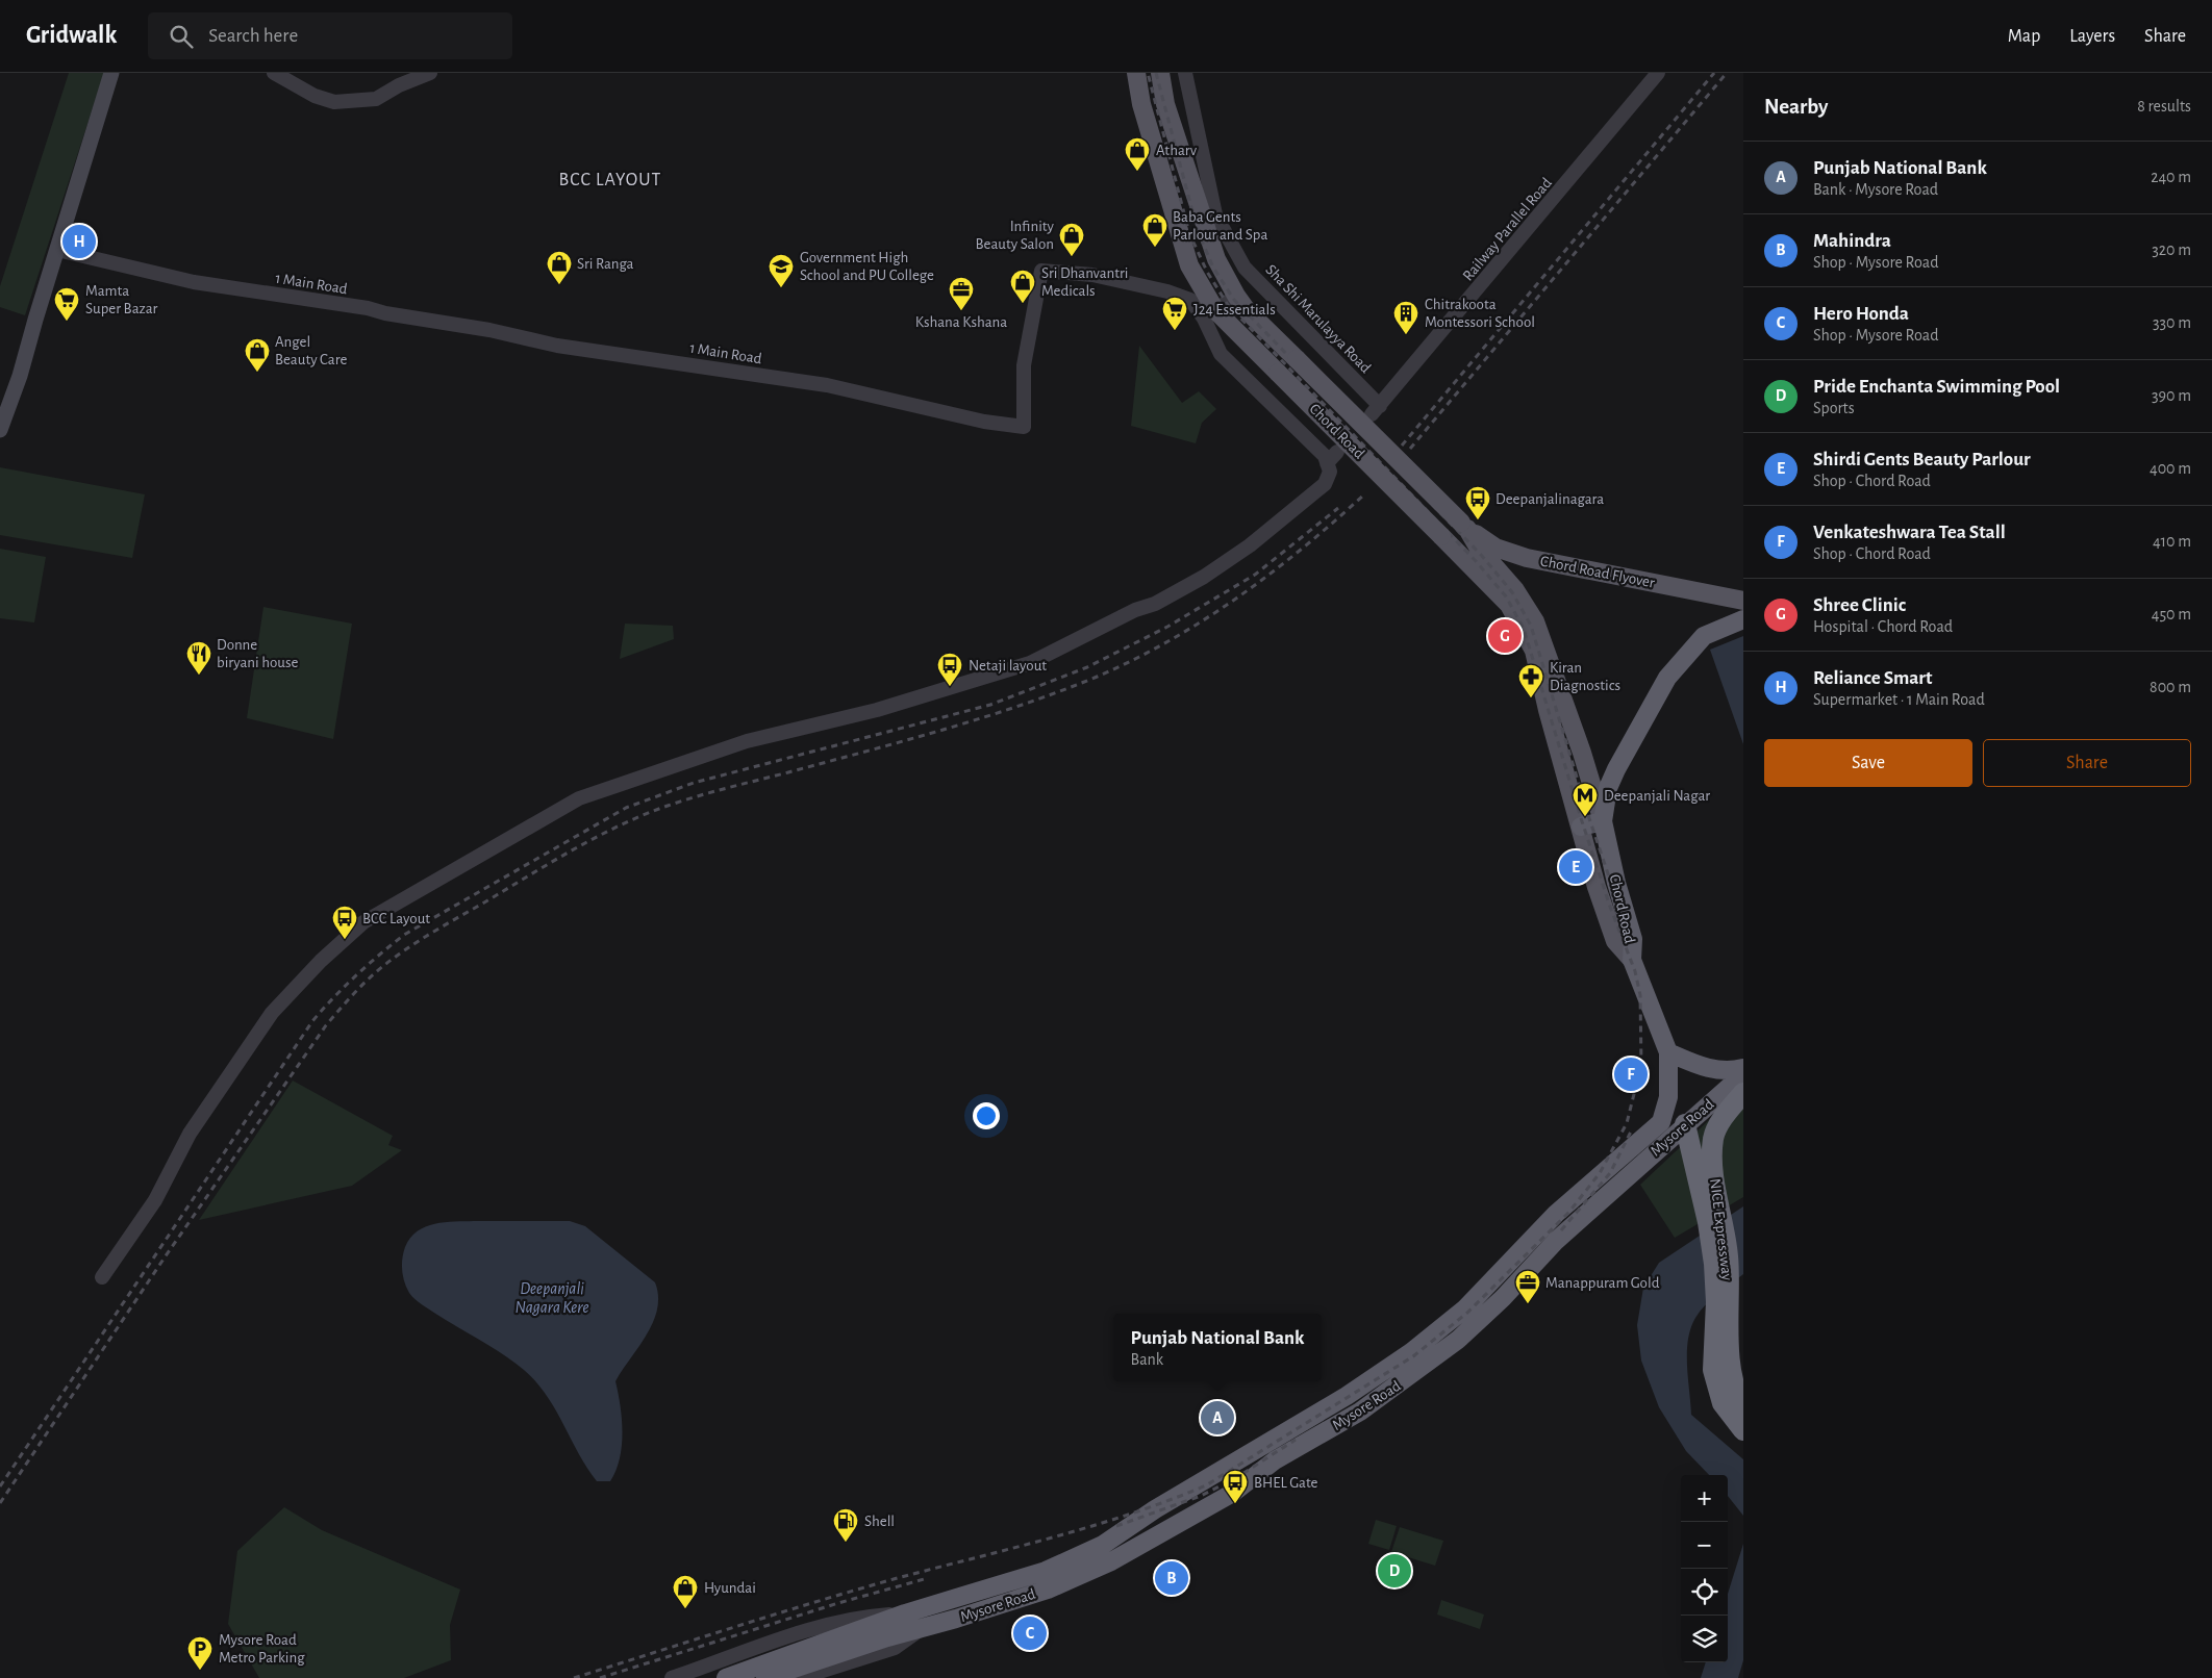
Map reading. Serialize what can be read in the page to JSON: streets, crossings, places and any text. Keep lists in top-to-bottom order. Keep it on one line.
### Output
{"streets":{"highway":["Chord Road","Mysore Road","NICE Expressway"],"main road":["Chord Road Flyover"],"street":["Railway Parallel Road","1 Main Road","Sha Shi Marulayya Road"]},"crossings":[["Railway Parallel Road","Sha Shi Marulayya Road"],["1 Main Road","Chord Road"],["Chord Road","Chord Road Flyover"],["Chord Road","Mysore Road"],["Mysore Road","NICE Expressway"]],"districts":["BCC LAYOUT"],"water":["Deepanjali Nagara Kere"],"places":{"shop":["Atharv","Baba Gents Parlour and Spa","Infinity Beauty Salon","Sri Ranga","Sri Dhanvantri Medicals","Angel Beauty Care","Hyundai"],"school or university":["Government High School and PU College"],"office":["Kshana Kshana","Manappuram Gold"],"supermarket":["Mamta Super Bazar","J24 Essentials"],"building":["Chitrakoota Montessori School"],"bus stop":["Deepanjalinagara","Netaji layout","BCC Layout","BHEL Gate"],"restaurant":["Donne biryani house"],"pharmacy":["Kiran Diagnostics"],"metro station":["Deepanjali Nagar"],"fuel station":["Shell"],"parking":["Mysore Road Metro Parking"]},"page":{"header":"Gridwalk","search":"Search here","nav":["Map","Layers","Share"],"heading":["Nearby","8 results"],"list":[{"mark":"A","name":"Punjab National Bank","note":"Bank · Mysore Road","value":"240 m"},{"mark":"B","name":"Mahindra","note":"Shop · Mysore Road","value":"320 m"},{"mark":"C","name":"Hero Honda","note":"Shop · Mysore Road","value":"330 m"},{"mark":"D","name":"Pride Enchanta Swimming Pool","note":"Sports","value":"390 m"},{"mark":"E","name":"Shirdi Gents Beauty Parlour","note":"Shop · Chord Road","value":"400 m"},{"mark":"F","name":"Venkateshwara Tea Stall","note":"Shop · Chord Road","value":"410 m"},{"mark":"G","name":"Shree Clinic","note":"Hospital · Chord Road","value":"450 m"},{"mark":"H","name":"Reliance Smart","note":"Supermarket · 1 Main Road","value":"800 m"}],"pins":["H","G","E","F","A","D","B","C"],"buttons":["Save","Share"],"popup":["Punjab National Bank","Bank"],"map_buttons":["+","−"]}}
